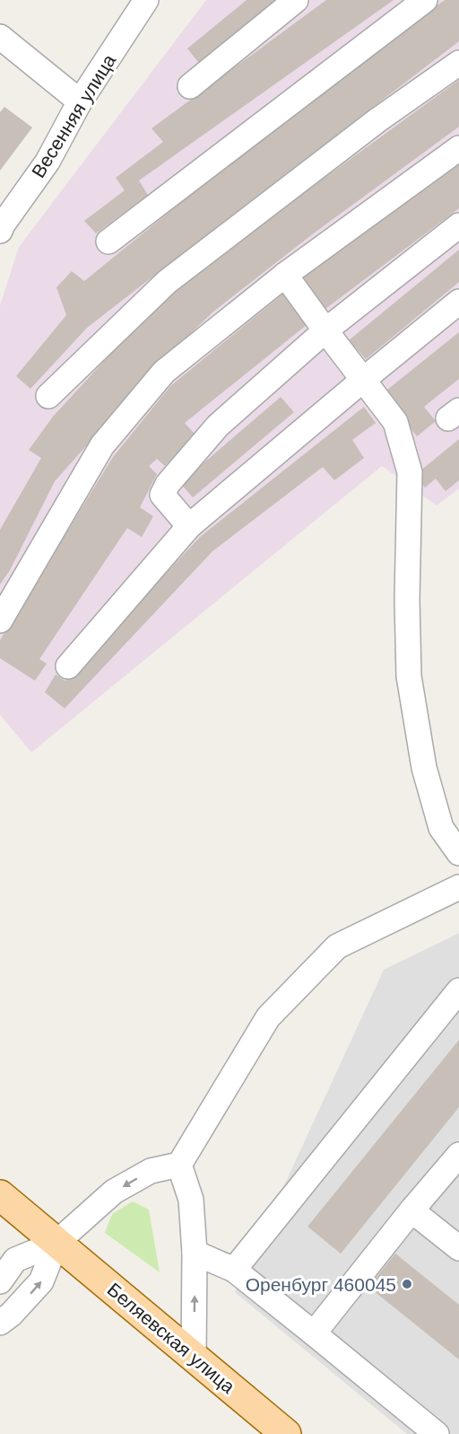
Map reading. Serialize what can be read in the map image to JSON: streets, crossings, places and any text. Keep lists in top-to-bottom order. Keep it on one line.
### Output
{"streets":{"main road":["Беляевская улица"],"street":["Весенняя улица"]},"places":["Оренбург 460045"]}
